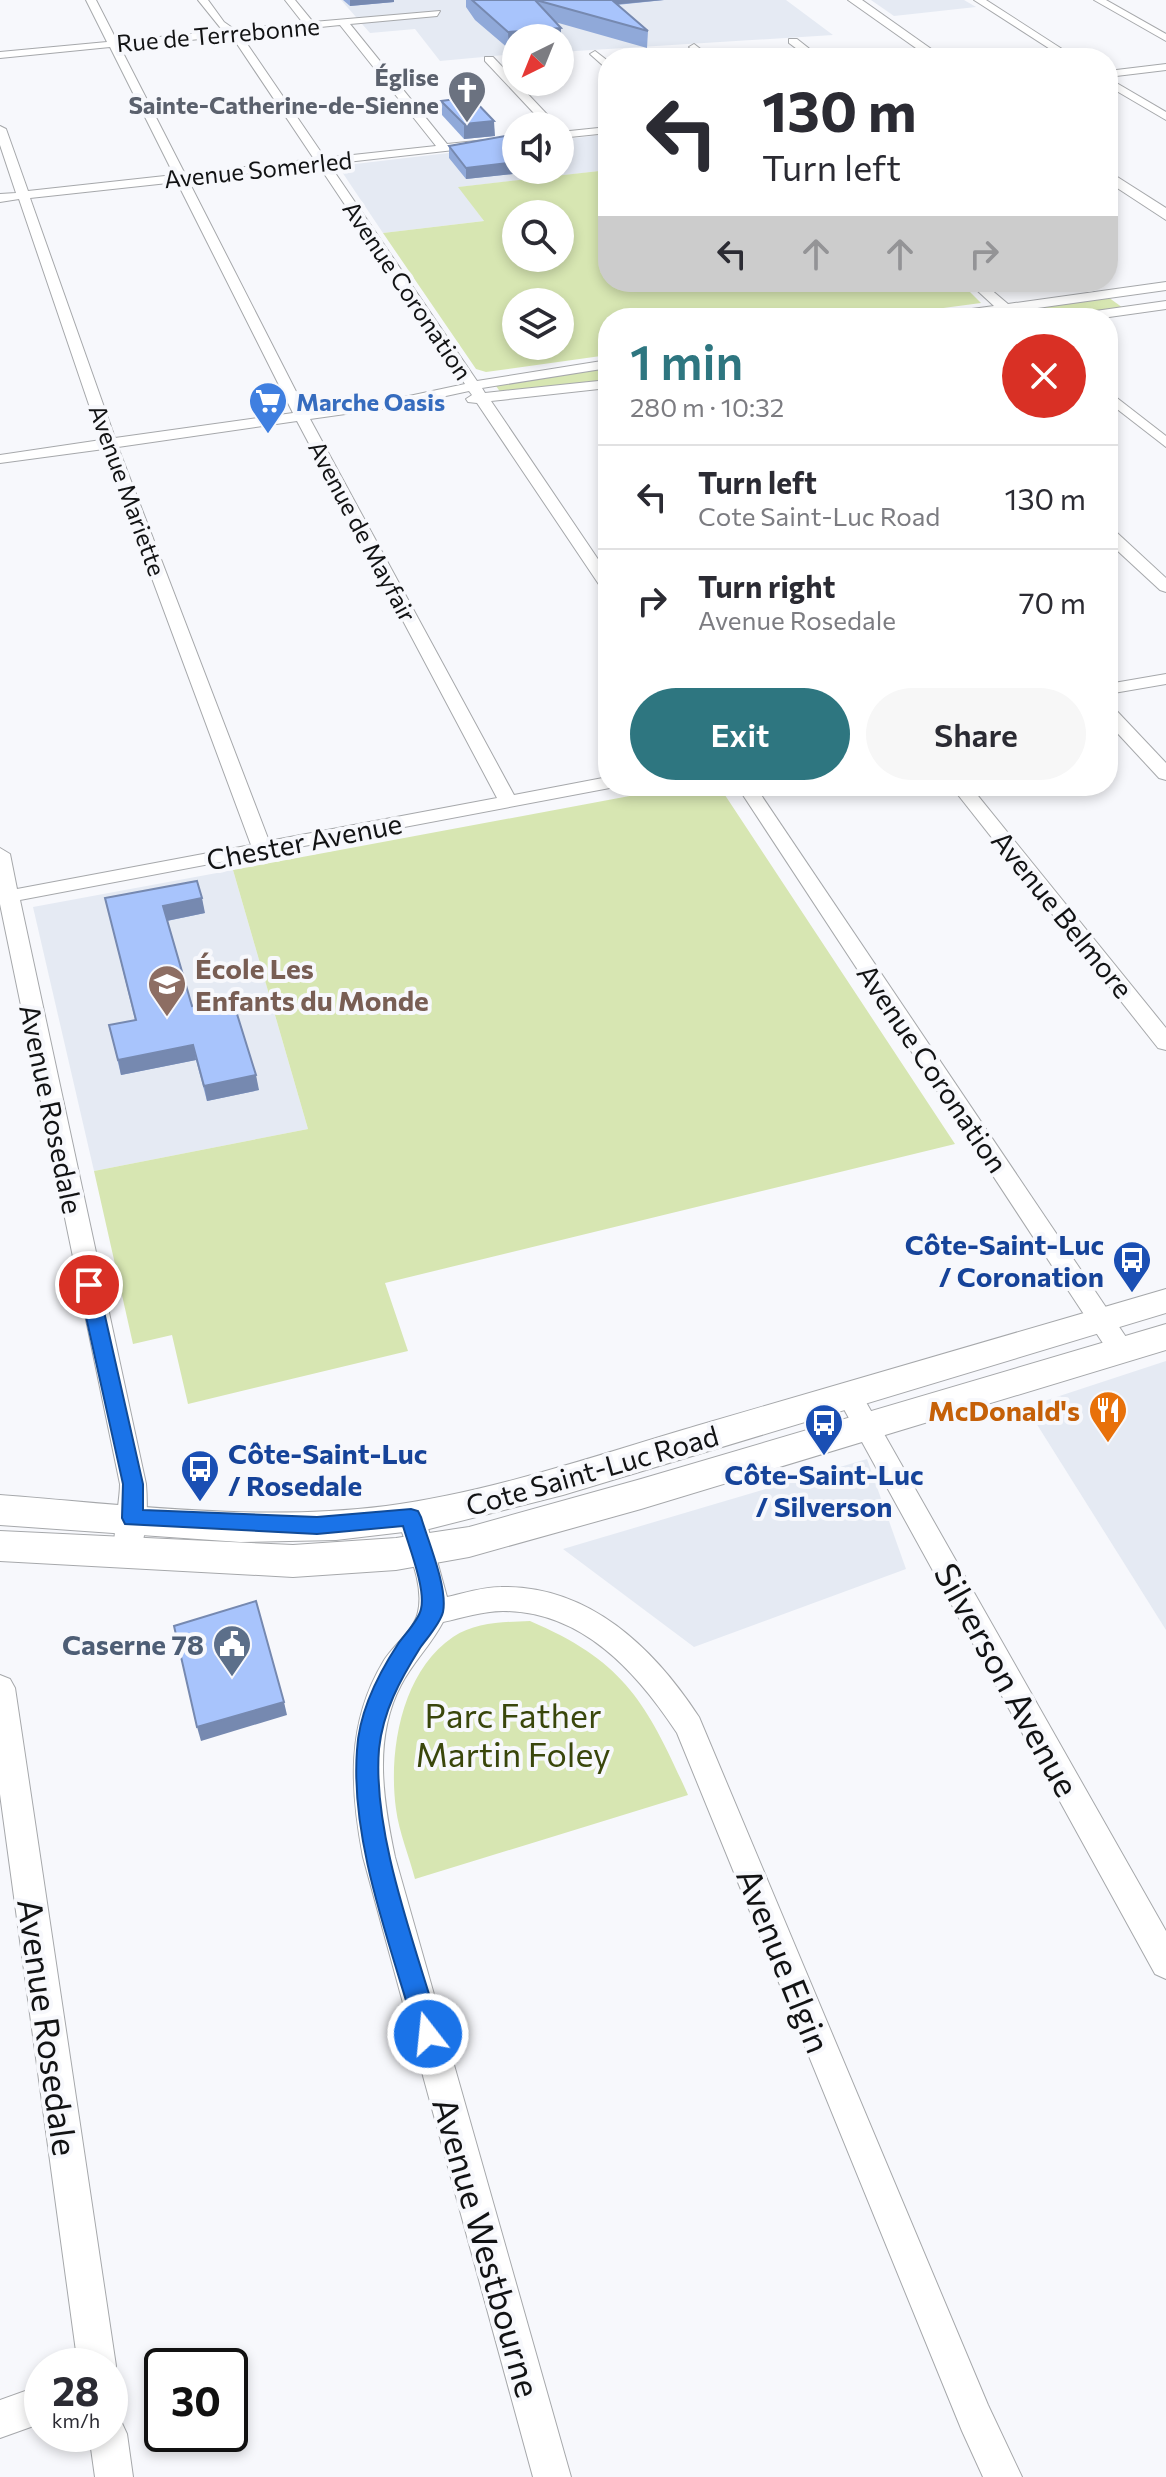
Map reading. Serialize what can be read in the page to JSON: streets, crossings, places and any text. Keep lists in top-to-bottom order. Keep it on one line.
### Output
{"streets":{"main road":["Cote Saint-Luc Road"],"street":["Rue de Terrebonne","Avenue Somerled","Avenue Coronation","Avenue Mariette","Avenue de Mayfair","Chester Avenue","Avenue Belmore","Avenue Rosedale","Silverson Avenue","Avenue Elgin","Avenue Westbourne"]},"crossings":[["Rue de Terrebonne","Avenue Coronation"],["Rue de Terrebonne","Avenue de Mayfair"],["Avenue Somerled","Avenue Coronation"],["Avenue Somerled","Avenue Mariette"],["Avenue Somerled","Avenue de Mayfair"],["Avenue Coronation","Cote Saint-Luc Road"],["Avenue Mariette","Chester Avenue"],["Avenue de Mayfair","Chester Avenue"],["Chester Avenue","Avenue Rosedale"],["Avenue Rosedale","Cote Saint-Luc Road"],["Cote Saint-Luc Road","Silverson Avenue"],["Avenue Elgin","Avenue Westbourne"]],"parks":["Parc Father Martin Foley"],"places":{"church":["Église Sainte-Catherine-de-Sienne"],"supermarket":["Marche Oasis"],"school or university":["École Les Enfants du Monde"],"bus stop":["Côte-Saint-Luc / Coronation","Côte-Saint-Luc / Silverson","Côte-Saint-Luc / Rosedale"],"restaurant":["McDonald's"],"public building":["Caserne 78"]},"north":"bottom left","page":{"turn":["130 m","Turn left"],"heading":["1 min","280 m · 10:32"],"list":[{"name":"Turn left","note":"Cote Saint-Luc Road","value":"130 m"},{"name":"Turn right","note":"Avenue Rosedale","value":"70 m"}],"buttons":["Exit","Share"],"speed":"28 km/h","limit":"30"}}
